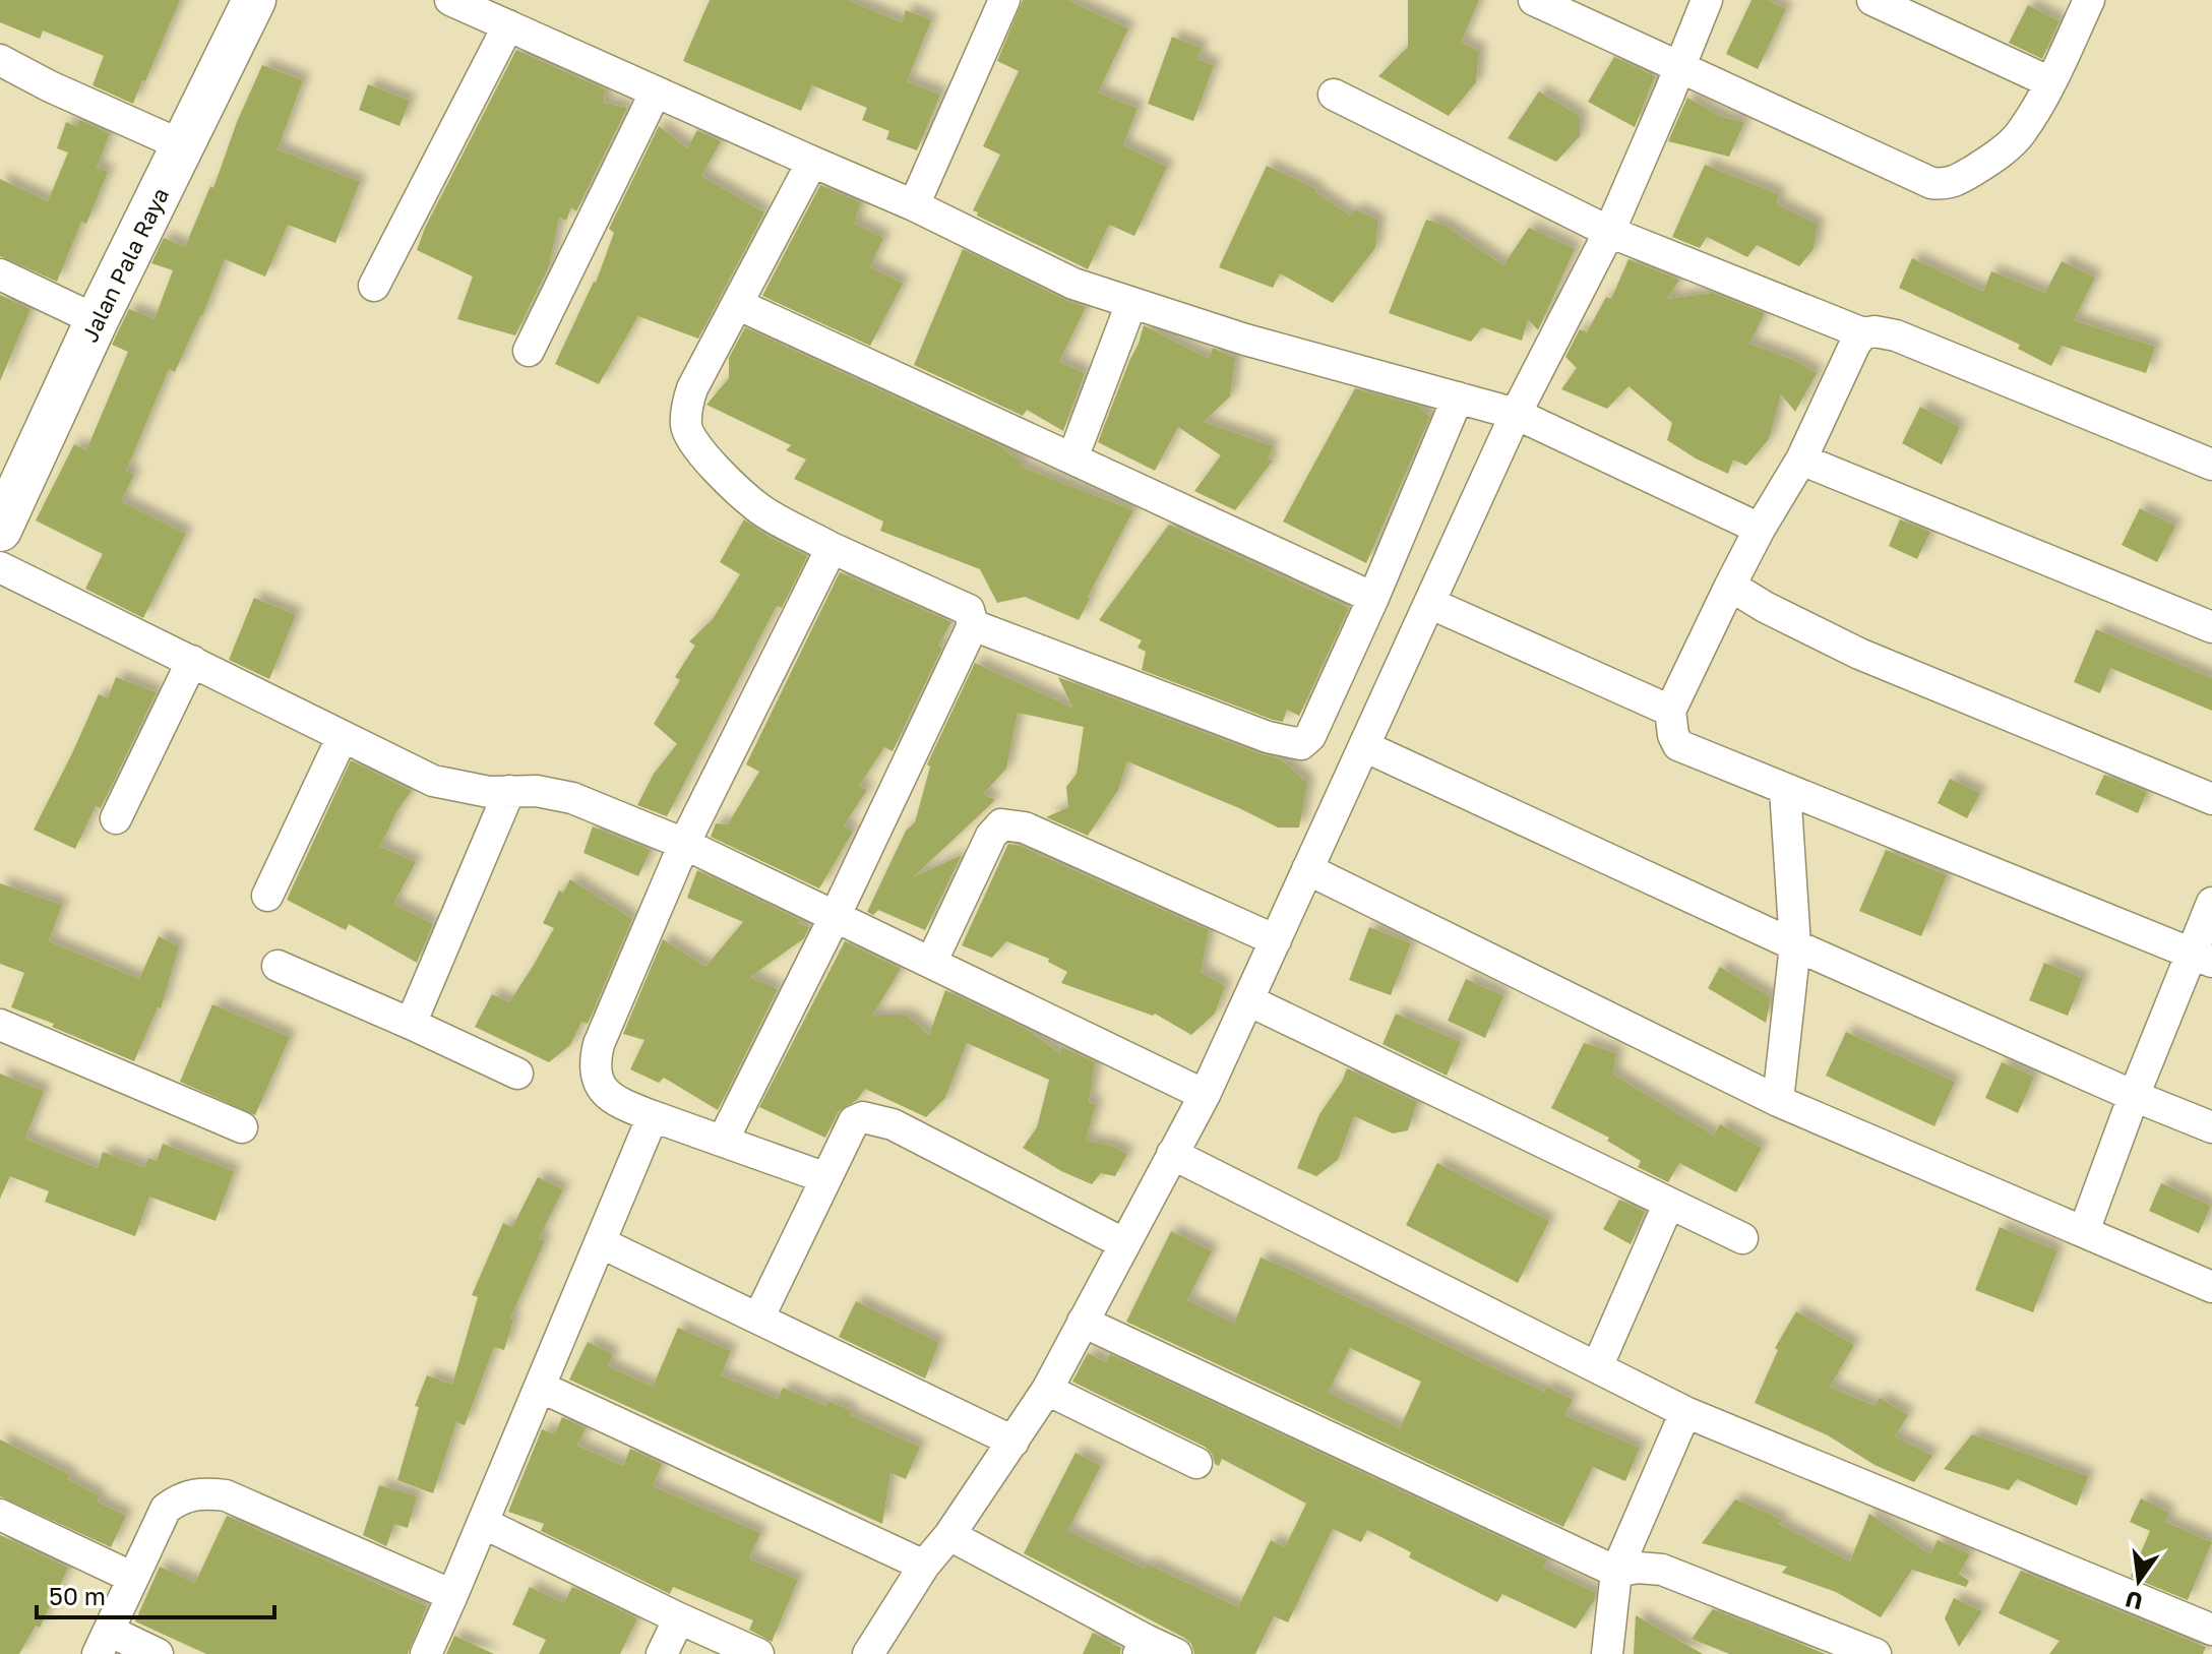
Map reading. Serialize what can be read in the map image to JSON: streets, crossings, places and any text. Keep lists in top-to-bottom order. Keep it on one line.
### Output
{"streets":{"main road":["Jalan Pala Raya"]},"scale_bar":"50 m","north":"bottom"}
